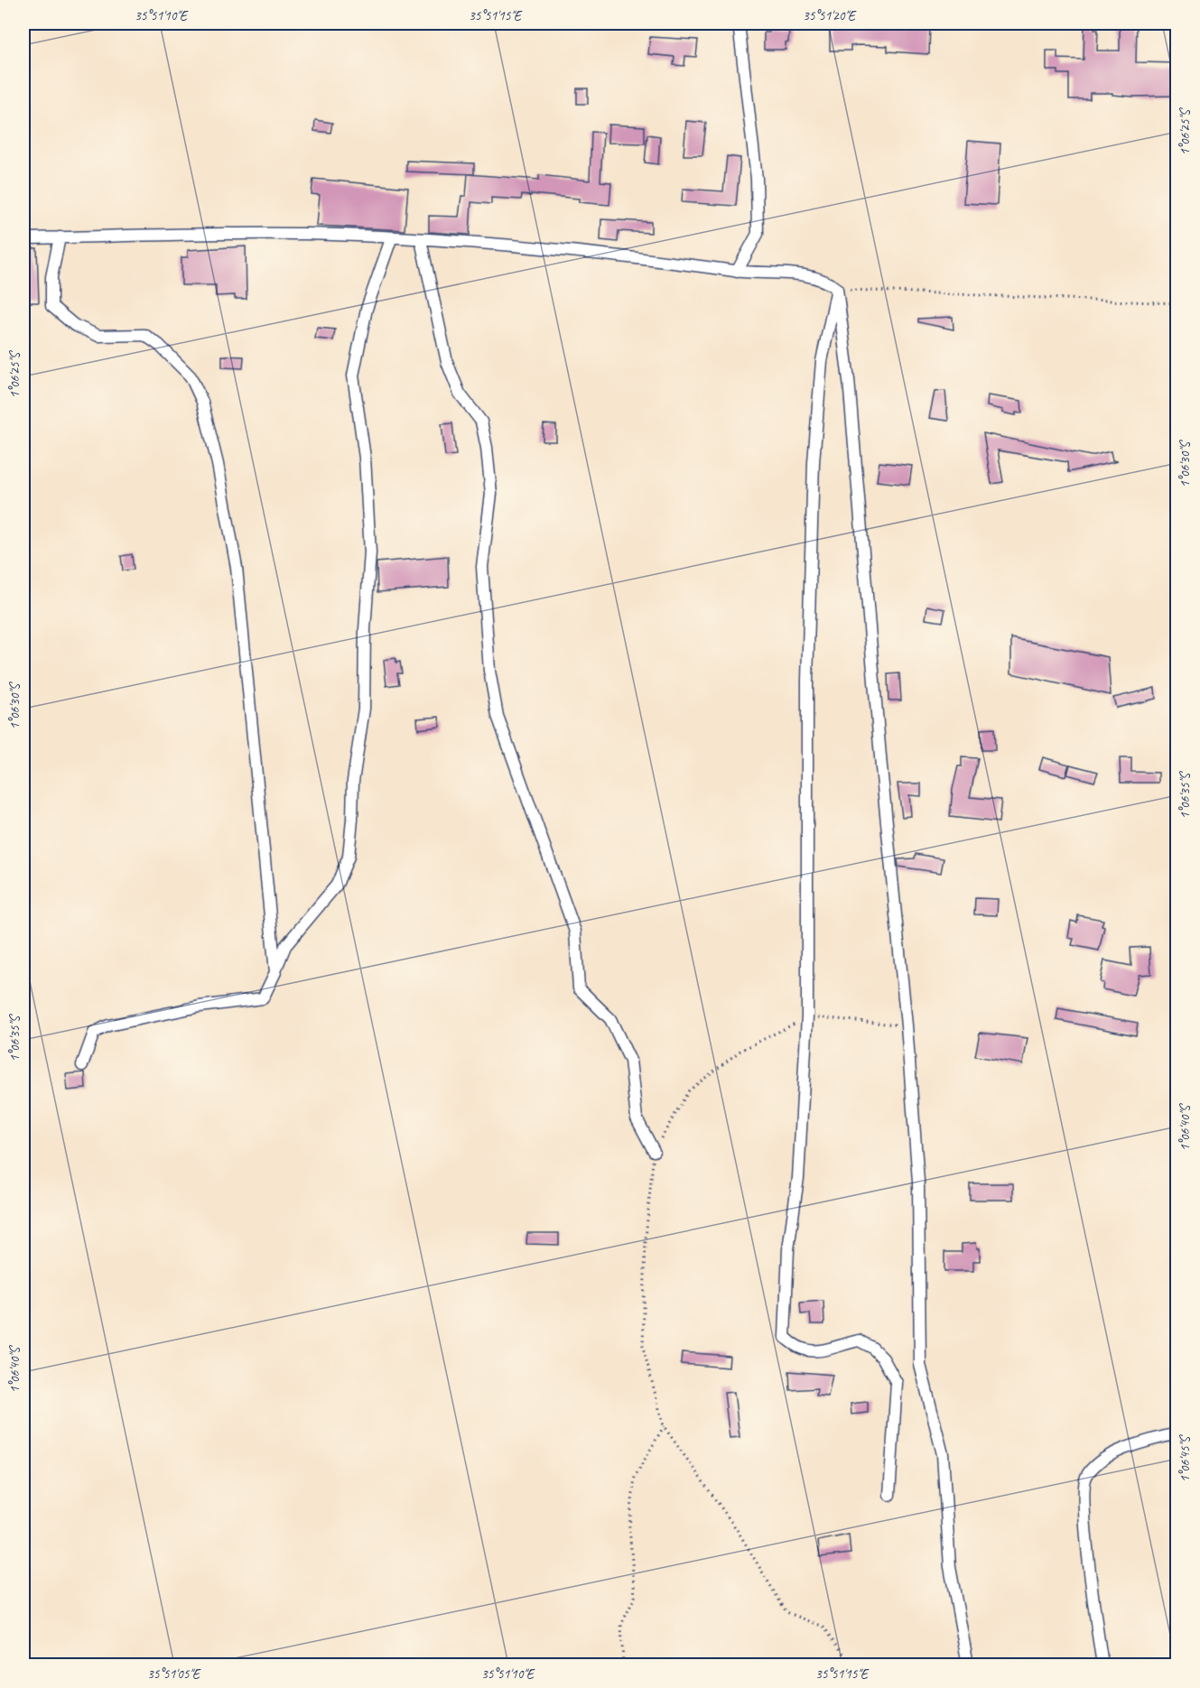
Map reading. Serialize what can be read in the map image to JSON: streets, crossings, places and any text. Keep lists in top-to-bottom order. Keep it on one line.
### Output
{"coordinates":["35°51'10\"E","35°51'15\"E","35°51'20\"E","1°06'25\"S","1°06'30\"S","1°06'35\"S","1°06'40\"S","1°06'45\"S","35°51'05\"E"]}
